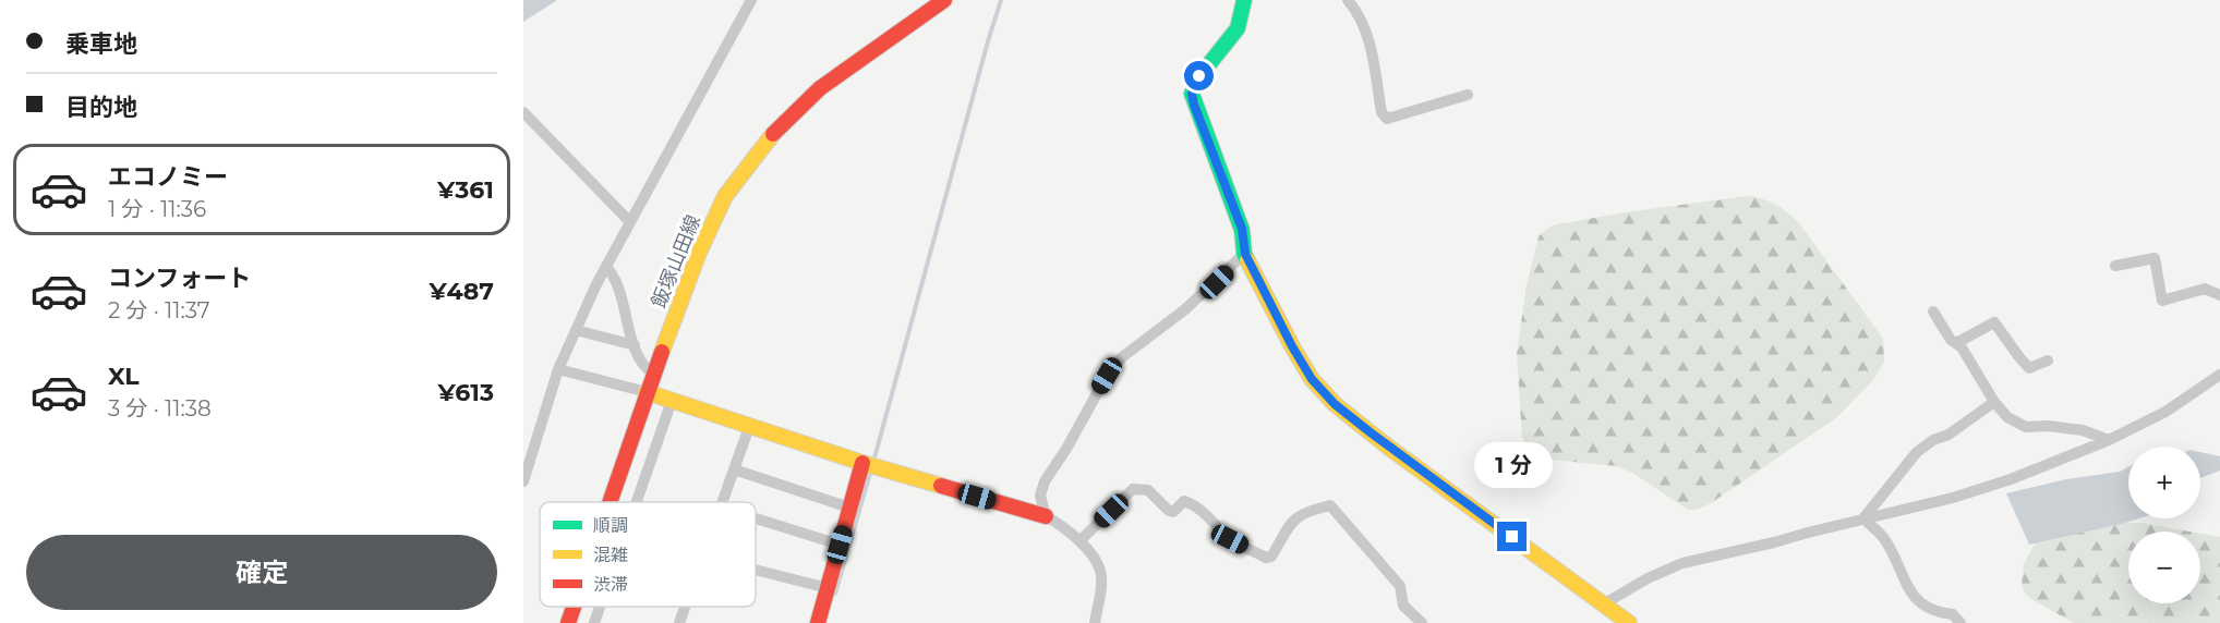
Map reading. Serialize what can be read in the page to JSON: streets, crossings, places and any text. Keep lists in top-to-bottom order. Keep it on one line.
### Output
{"streets":{"street":["飯塚山田線"]},"legend":["順調","混雑","渋滞"],"page":{"banner":["乗車地","目的地"],"list":[{"name":"エコノミー","note":"1 分 · 11:36","value":"¥361"},{"name":"コンフォート","note":"2 分 · 11:37","value":"¥487"},{"name":"XL","note":"3 分 · 11:38","value":"¥613"}],"bubble":"1 分","map_buttons":["+","−"],"buttons":"確定"}}
